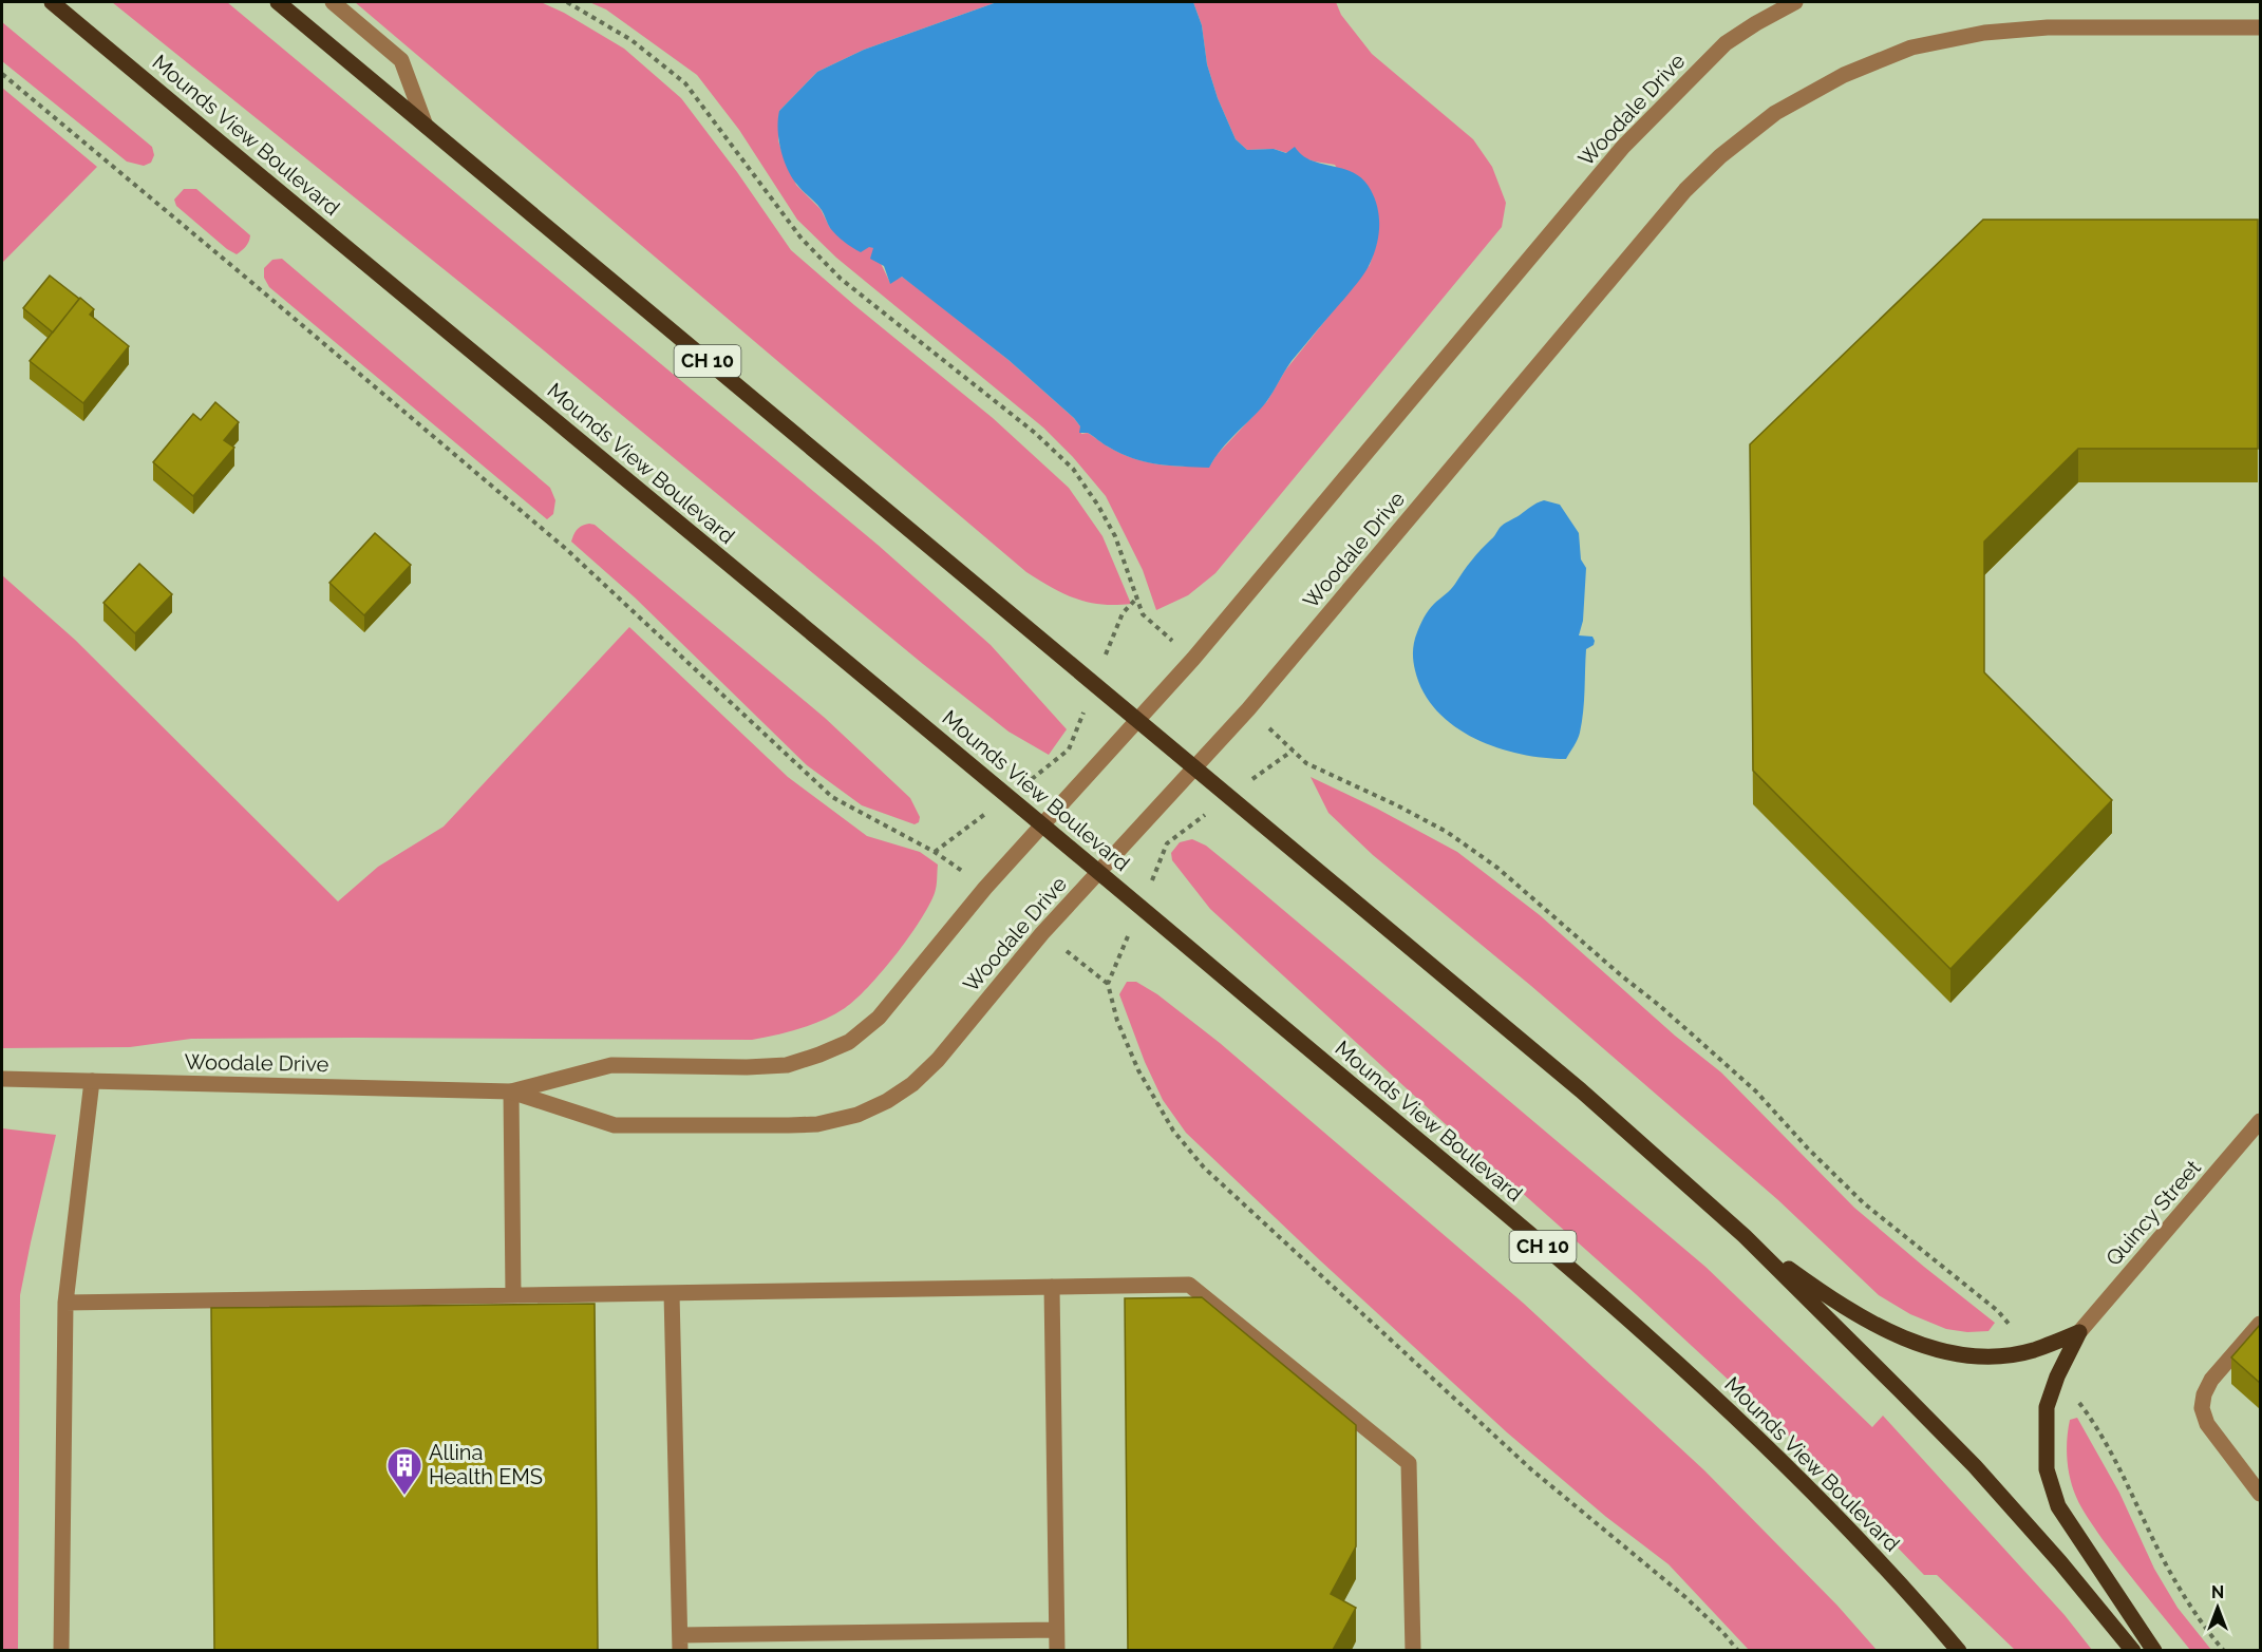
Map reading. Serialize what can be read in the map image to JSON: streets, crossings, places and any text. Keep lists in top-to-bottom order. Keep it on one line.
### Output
{"streets":{"main road":["Mounds View Boulevard","CH 10"],"street":["Woodale Drive","Quincy Street"]},"crossings":[["Woodale Drive","Mounds View Boulevard"],["Woodale Drive","CH 10"]],"places":{"building":["Allina Health EMS"]},"north":"top"}
